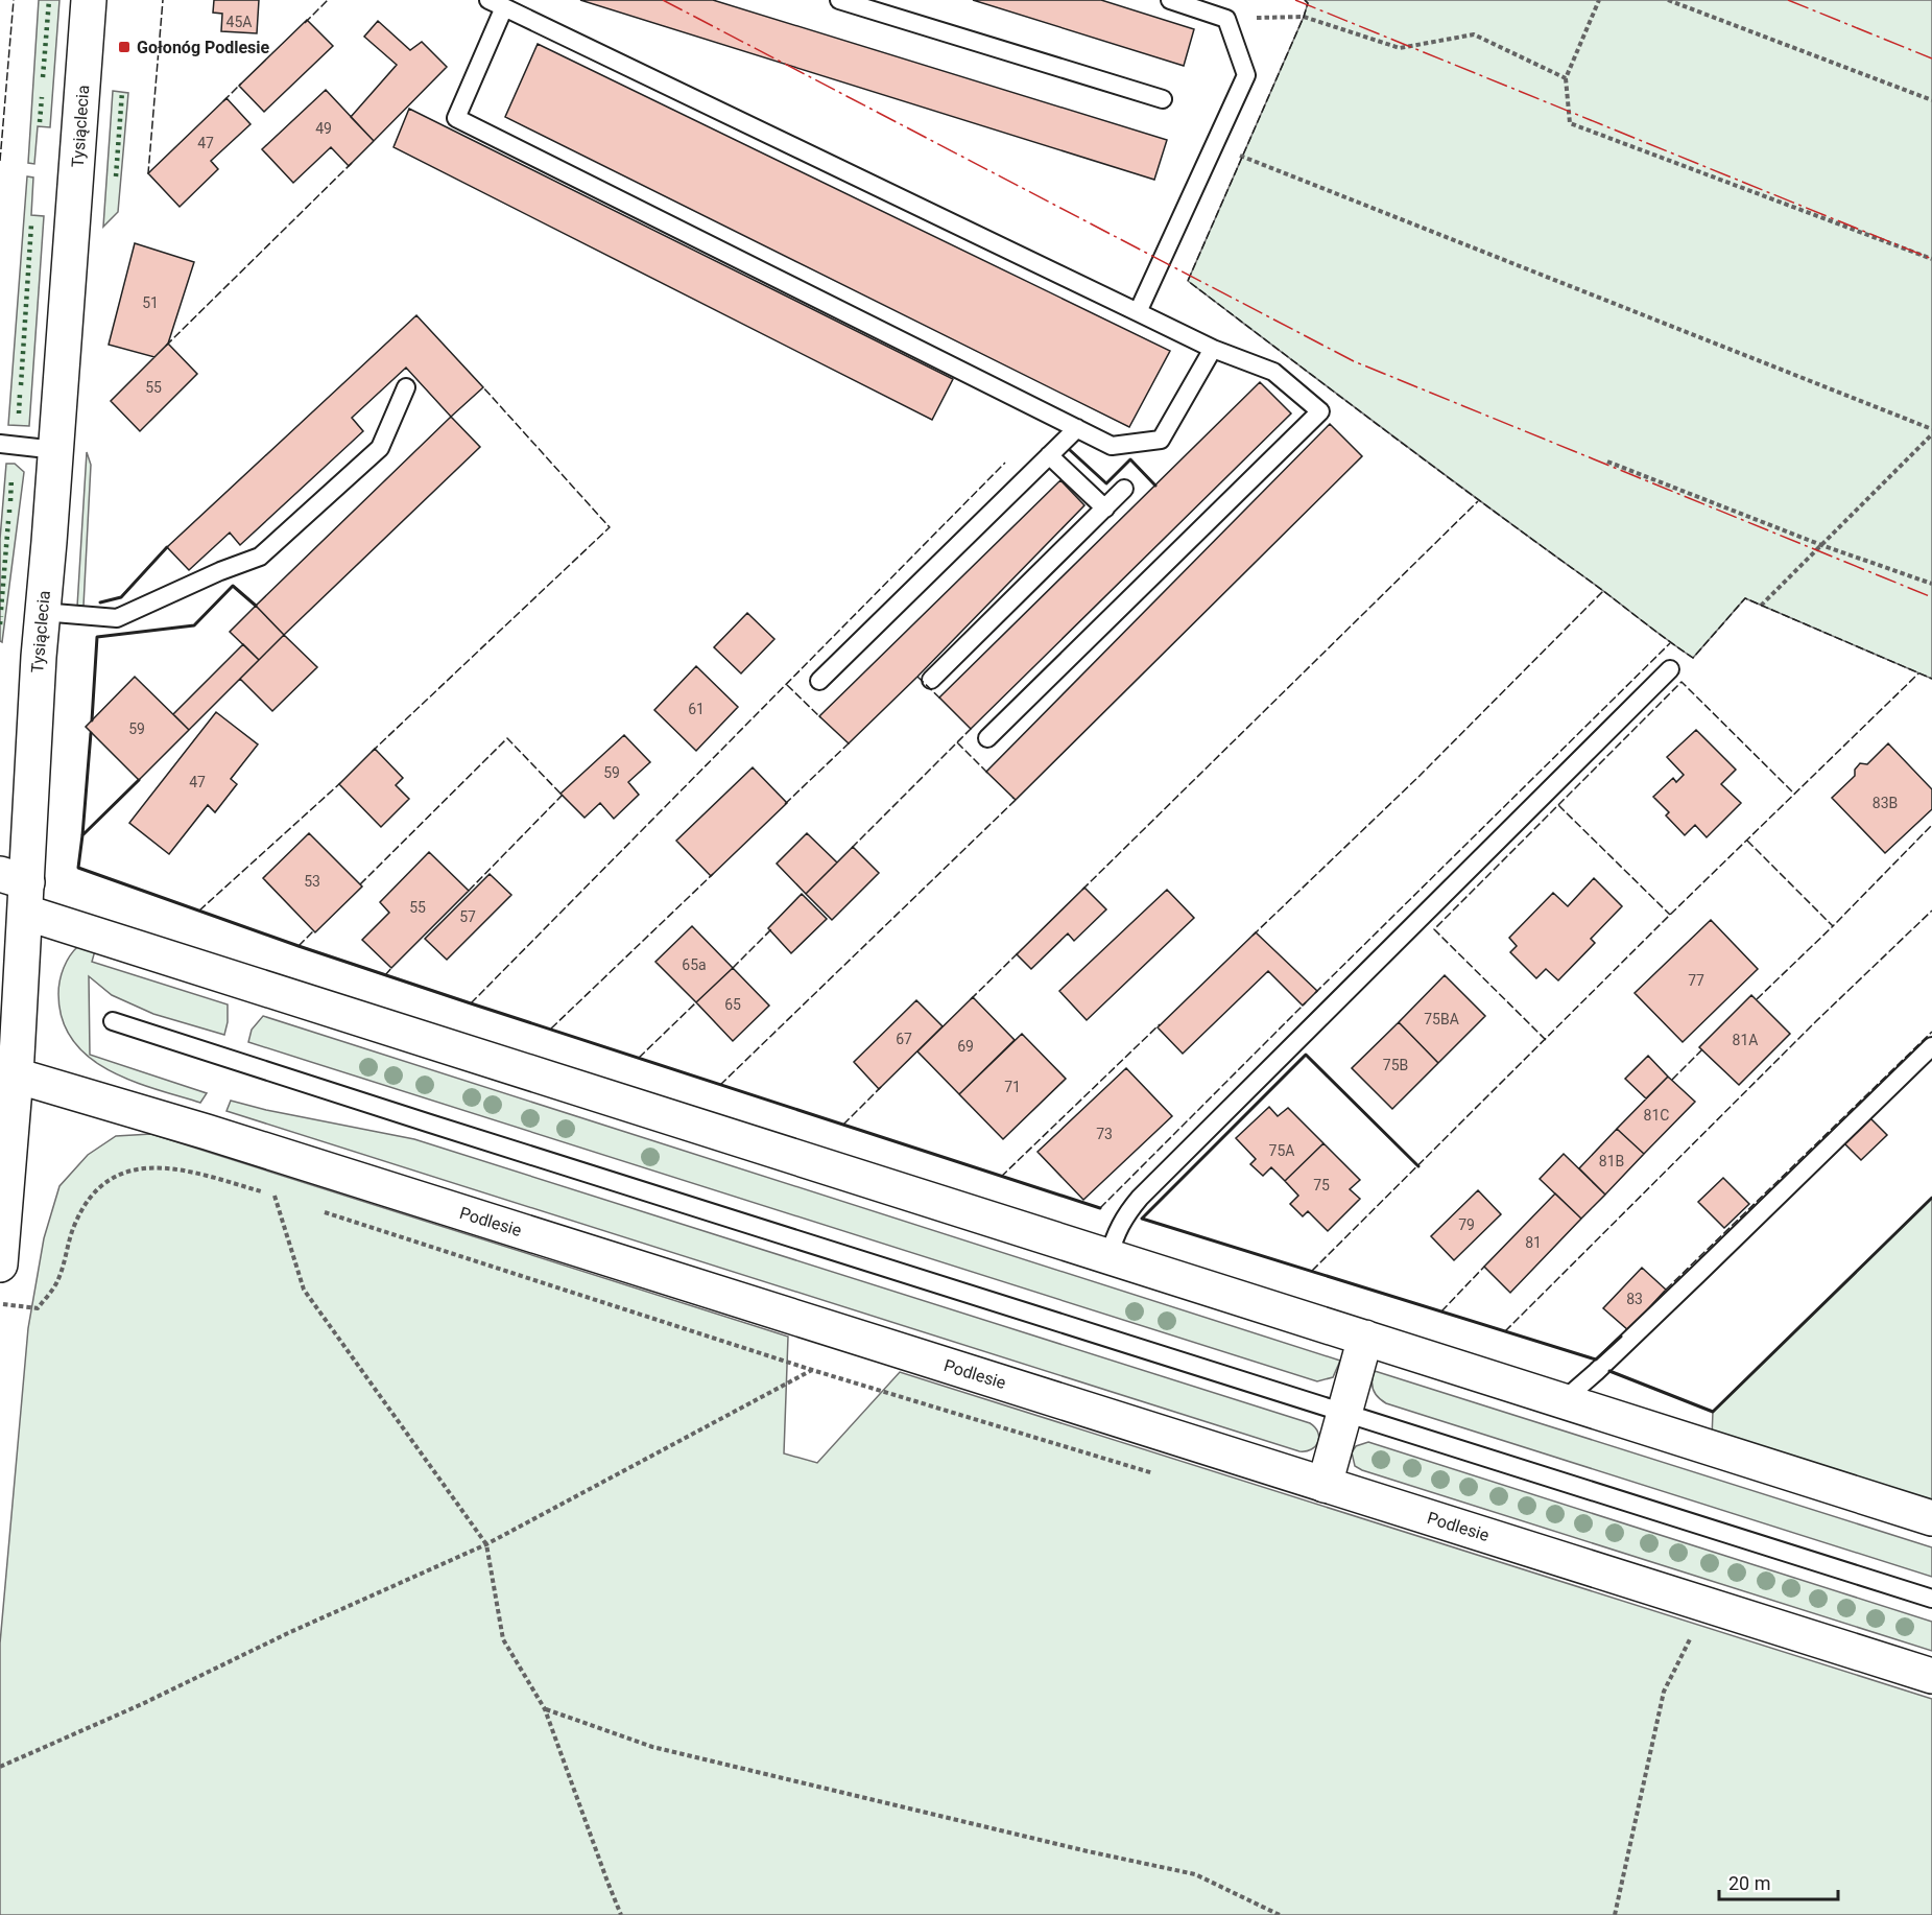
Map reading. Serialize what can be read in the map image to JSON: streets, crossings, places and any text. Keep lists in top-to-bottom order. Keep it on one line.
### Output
{"streets":{"street":["Tysiąclecia","Podlesie"]},"crossings":[["Tysiąclecia","Podlesie"]],"places":{"transit":["Gołonóg Podlesie"]},"house_numbers":["45A","49","47","51","55","61","59","59","47","83B","53","55","57","65a","77","65","75BA","67","81A","69","75B","71","81C","73","75A","81B","75","79","81","83"],"scale_bar":"20 m"}
